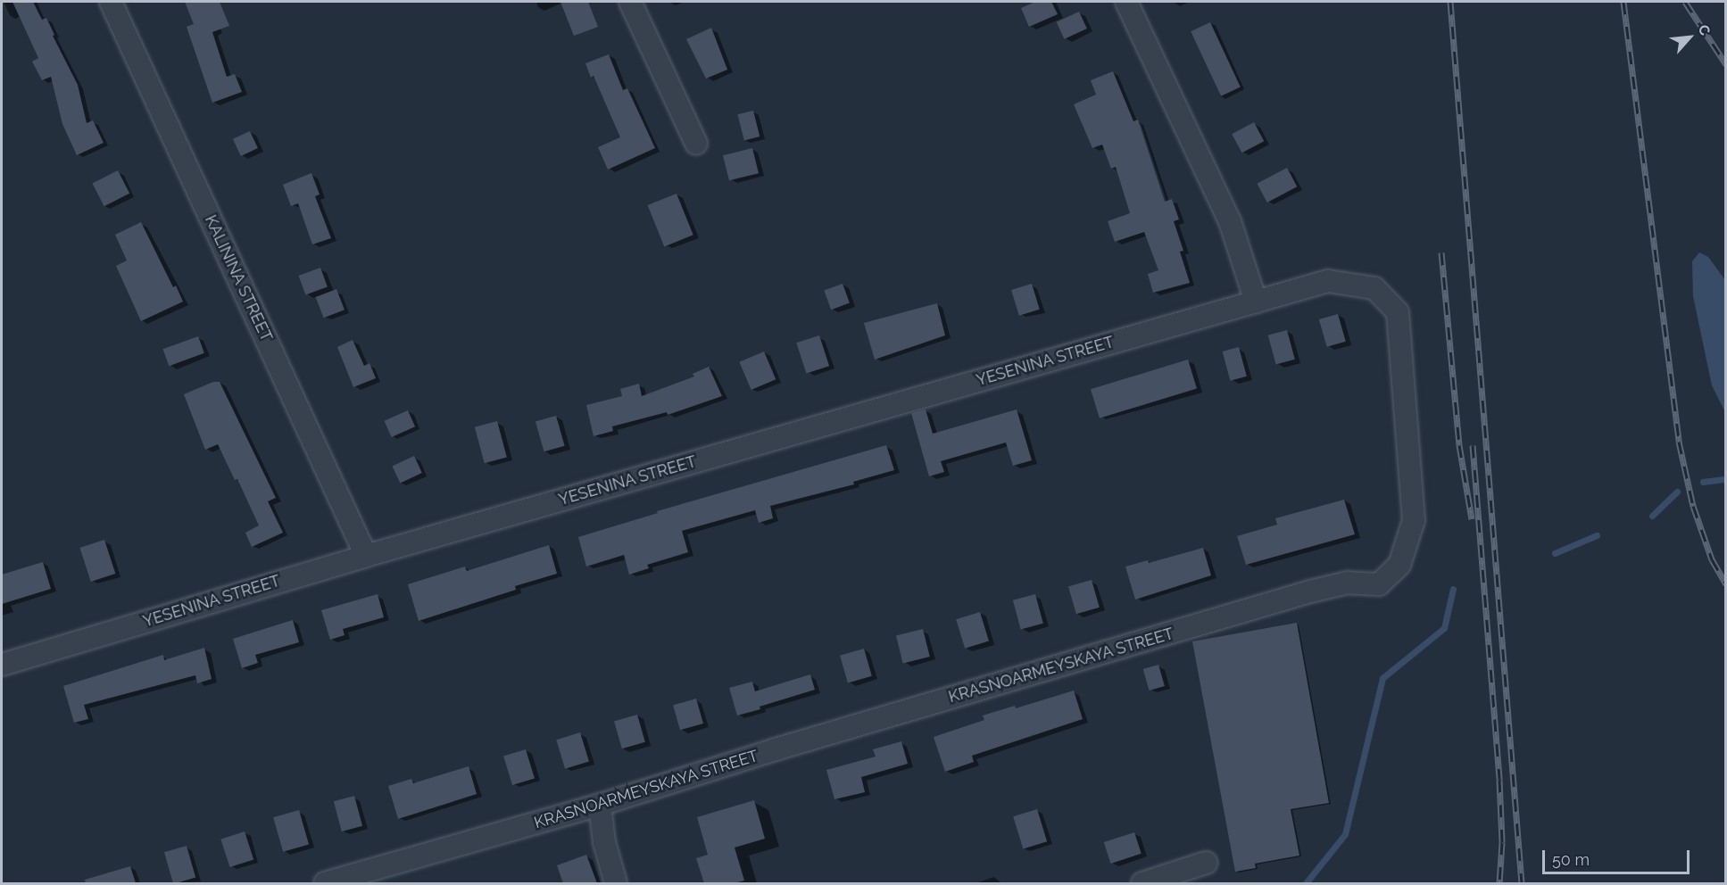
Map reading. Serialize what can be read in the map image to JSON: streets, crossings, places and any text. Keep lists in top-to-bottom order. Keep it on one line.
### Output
{"streets":{"street":["KALININA STREET","YESENINA STREET","KRASNOARMEYSKAYA STREET"]},"crossings":[["KALININA STREET","YESENINA STREET"],["YESENINA STREET","KRASNOARMEYSKAYA STREET"]],"scale_bar":"50 m","north":"top right"}
